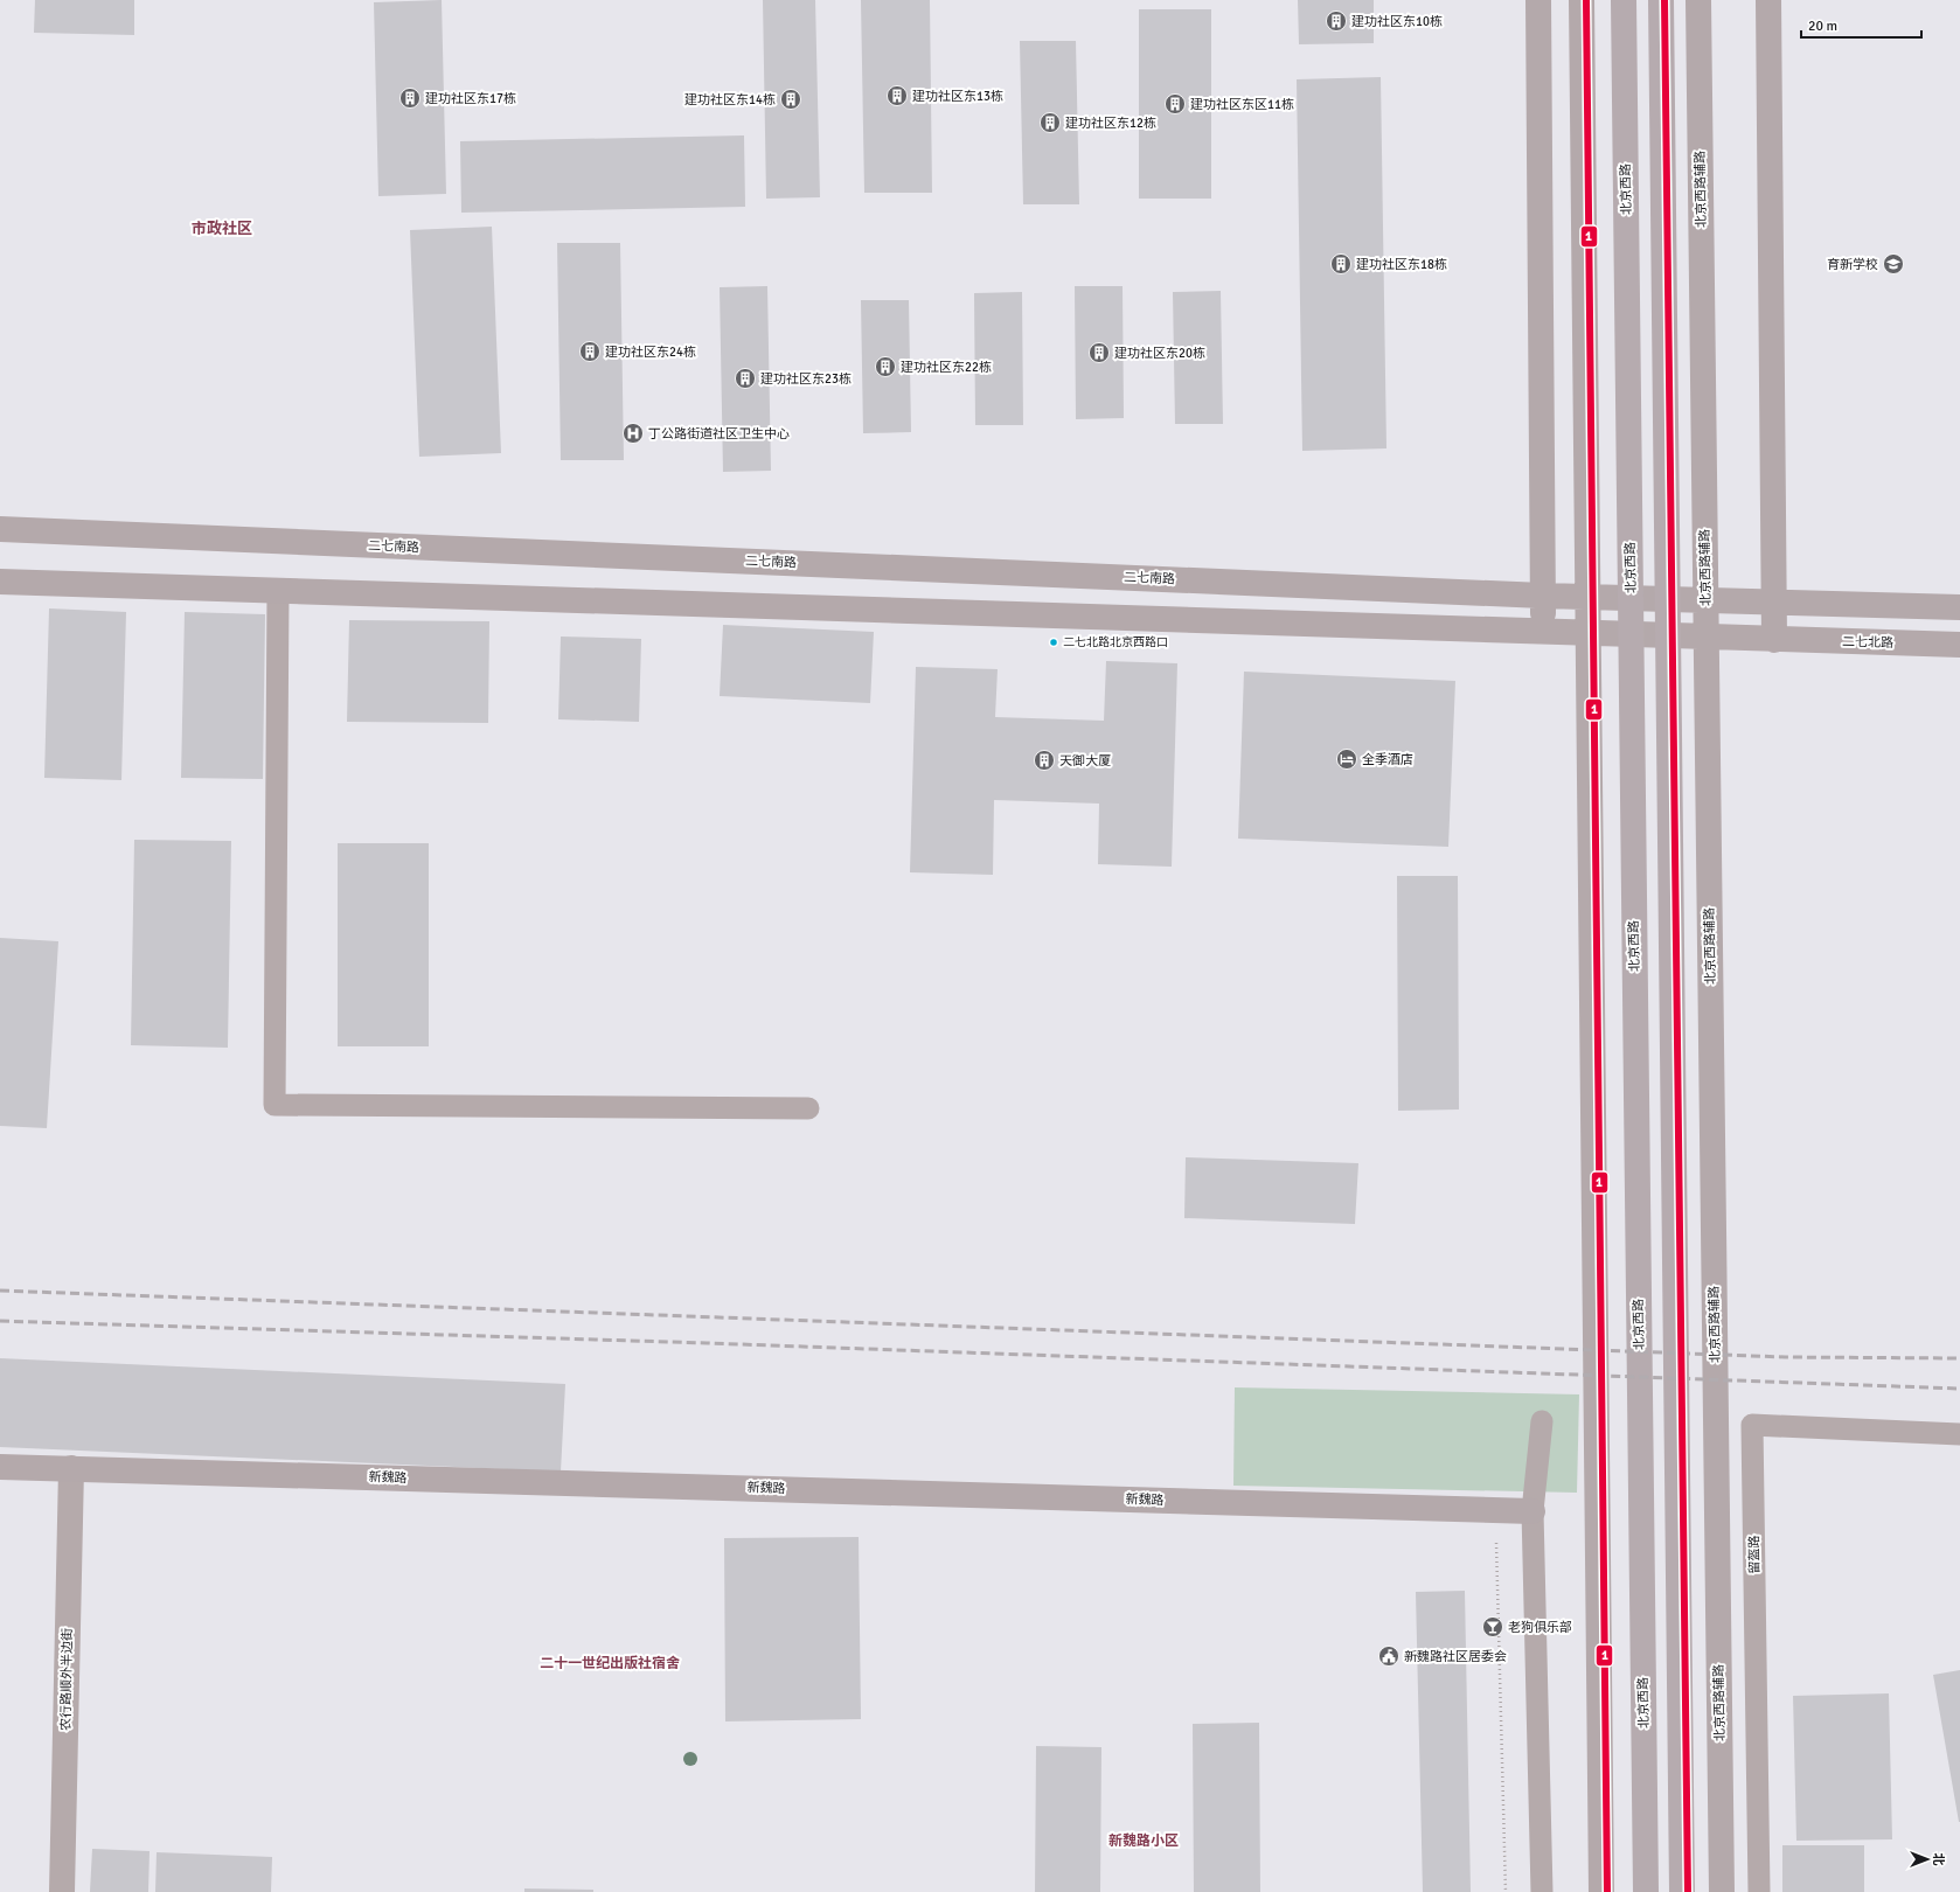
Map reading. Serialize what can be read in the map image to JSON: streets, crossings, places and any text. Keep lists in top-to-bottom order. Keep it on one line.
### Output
{"streets":{"main road":["北京西路","北京西路辅路","二七南路","二七北路","新魏路"],"street":["农行路顺外半边街"],"lane":["留盔路"]},"crossings":[["新魏路","农行路顺外半边街"]],"districts":["市政社区","二十一世纪出版社宿舍","新魏路小区"],"places":{"building":["建功社区东10栋","建功社区东13栋","建功社区东17栋","建功社区东14栋","建功社区东区11栋","建功社区东12栋","建功社区东18栋","建功社区东24栋","建功社区东20栋","建功社区东22栋","建功社区东23栋","天御大厦"],"school or university":["育新学校"],"hospital":["丁公路街道社区卫生中心"],"other":["二七北路北京西路口"],"hotel":["全季酒店"],"bar":["老狗俱乐部"],"public building":["新魏路社区居委会"]},"lines":["transit line 1"],"scale_bar":"20 m","north":"right"}
